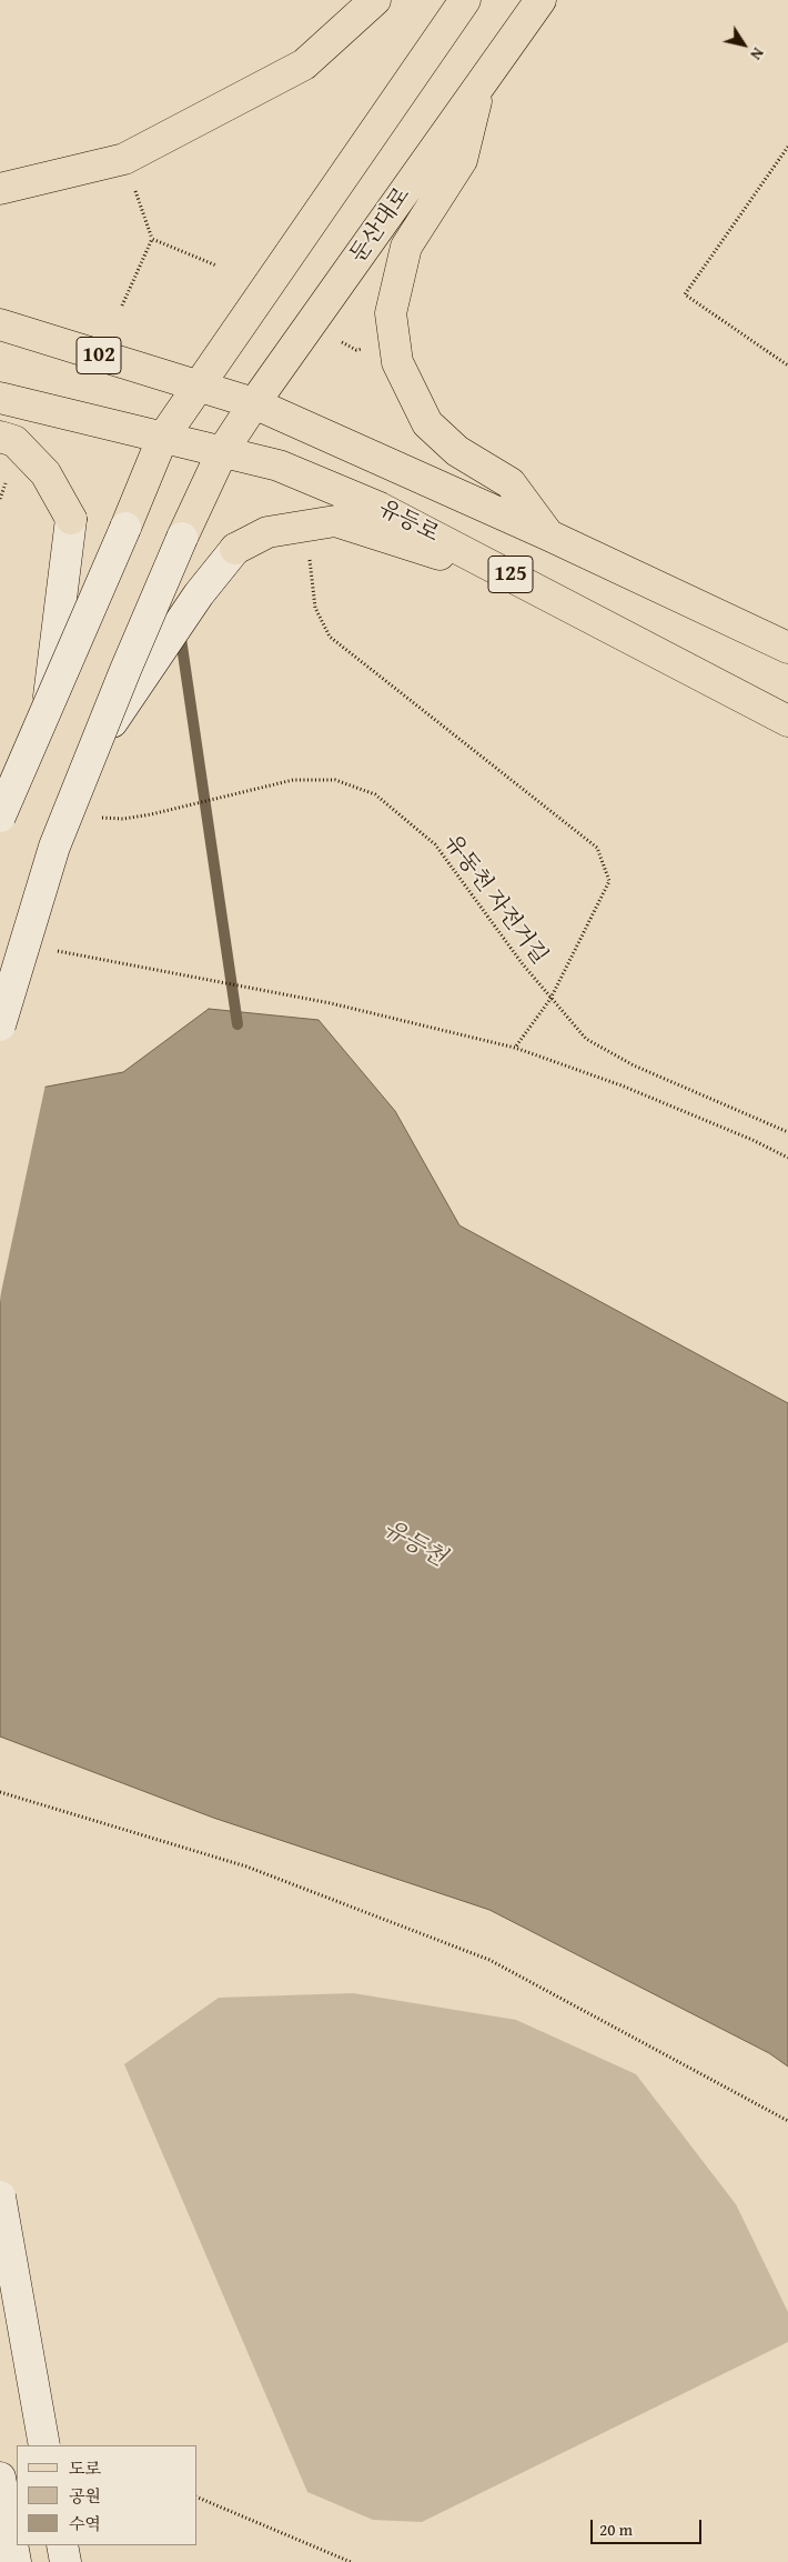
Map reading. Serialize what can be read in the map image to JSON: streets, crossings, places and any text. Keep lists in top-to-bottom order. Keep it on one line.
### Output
{"streets":{"main road":["둔산대로","102","유등로","125"],"path":["유동천 자전거길"]},"crossings":[["둔산대로","유등로"]],"water":["유등천"],"legend":["도로","공원","수역"],"scale_bar":"20 m","north":"bottom right"}
